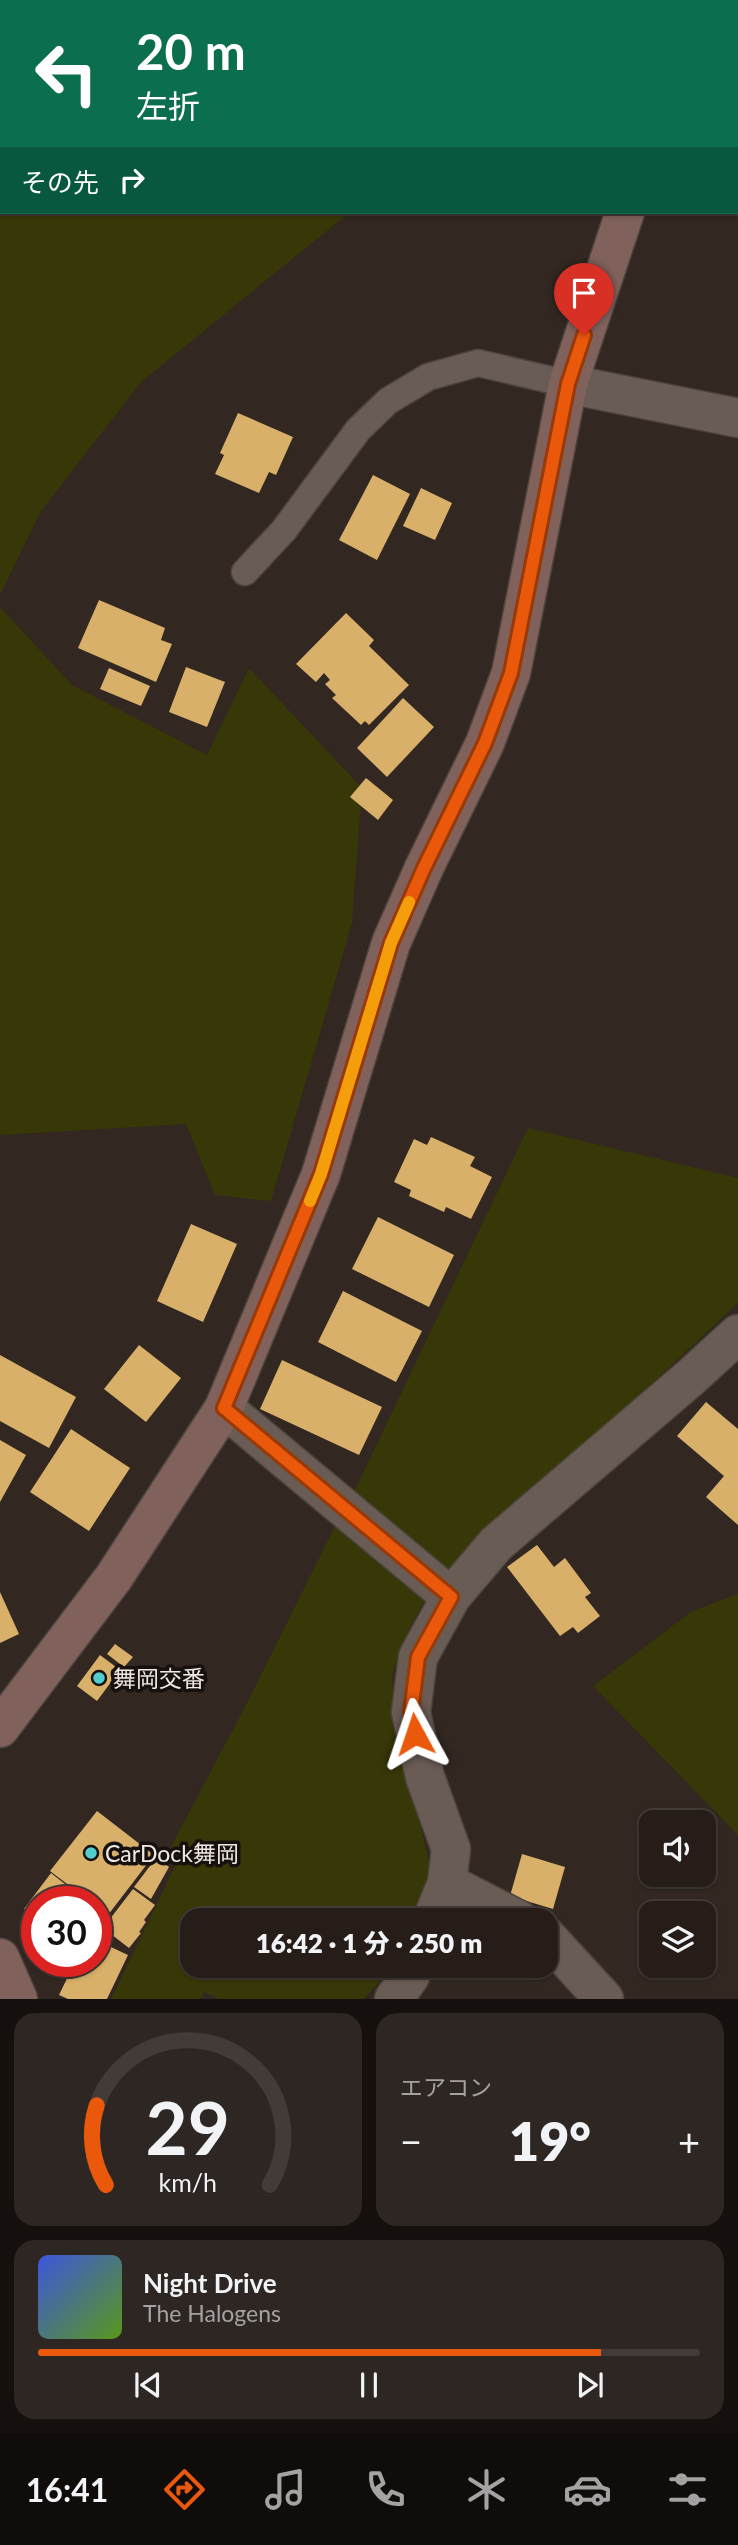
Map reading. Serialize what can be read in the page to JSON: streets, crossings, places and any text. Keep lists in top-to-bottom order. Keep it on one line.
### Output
{"places":["舞岡交番","CarDock舞岡"],"page":{"turn":["20 m","左折"],"then":"その先","limit":"30","trip":"16:42 · 1 分 · 250 m","tile":"エアコン","heat":["−","19°","+"],"song":["Night Drive","The Halogens"],"tabs":"16:41","gauge":["29","km/h"]}}
